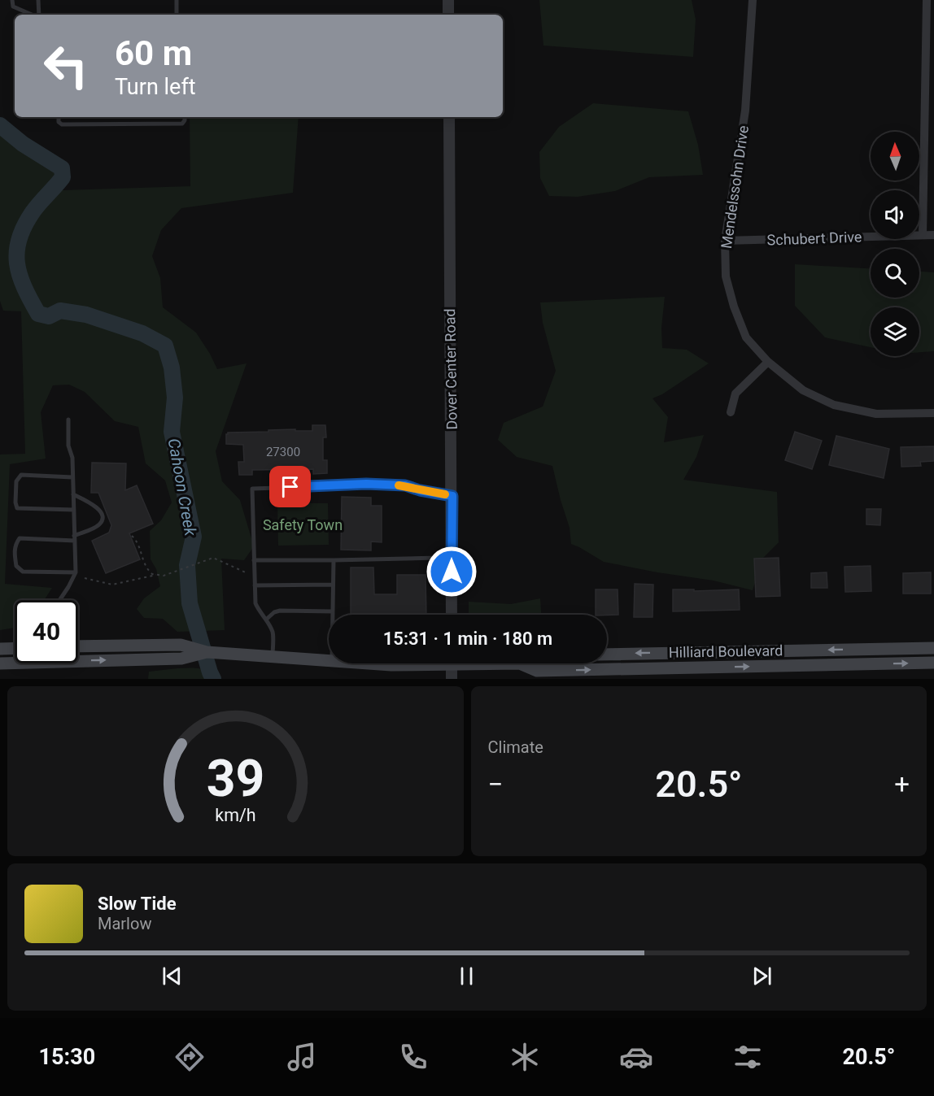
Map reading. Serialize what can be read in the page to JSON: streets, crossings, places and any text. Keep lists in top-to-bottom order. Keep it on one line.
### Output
{"streets":{"main road":["Hilliard Boulevard"],"street":["Mendelssohn Drive","Schubert Drive","Dover Center Road"]},"crossings":[["Mendelssohn Drive","Schubert Drive"]],"water":["Cahoon Creek"],"parks":["Safety Town"],"house_numbers":["27300"],"north":"top","page":{"turn":["60 m","Turn left"],"limit":"40","trip":"15:31 · 1 min · 180 m","tile":"Climate","heat":["−","20.5°","+"],"song":["Slow Tide","Marlow"],"tabs":["15:30","20.5°"],"gauge":["39","km/h"]}}
